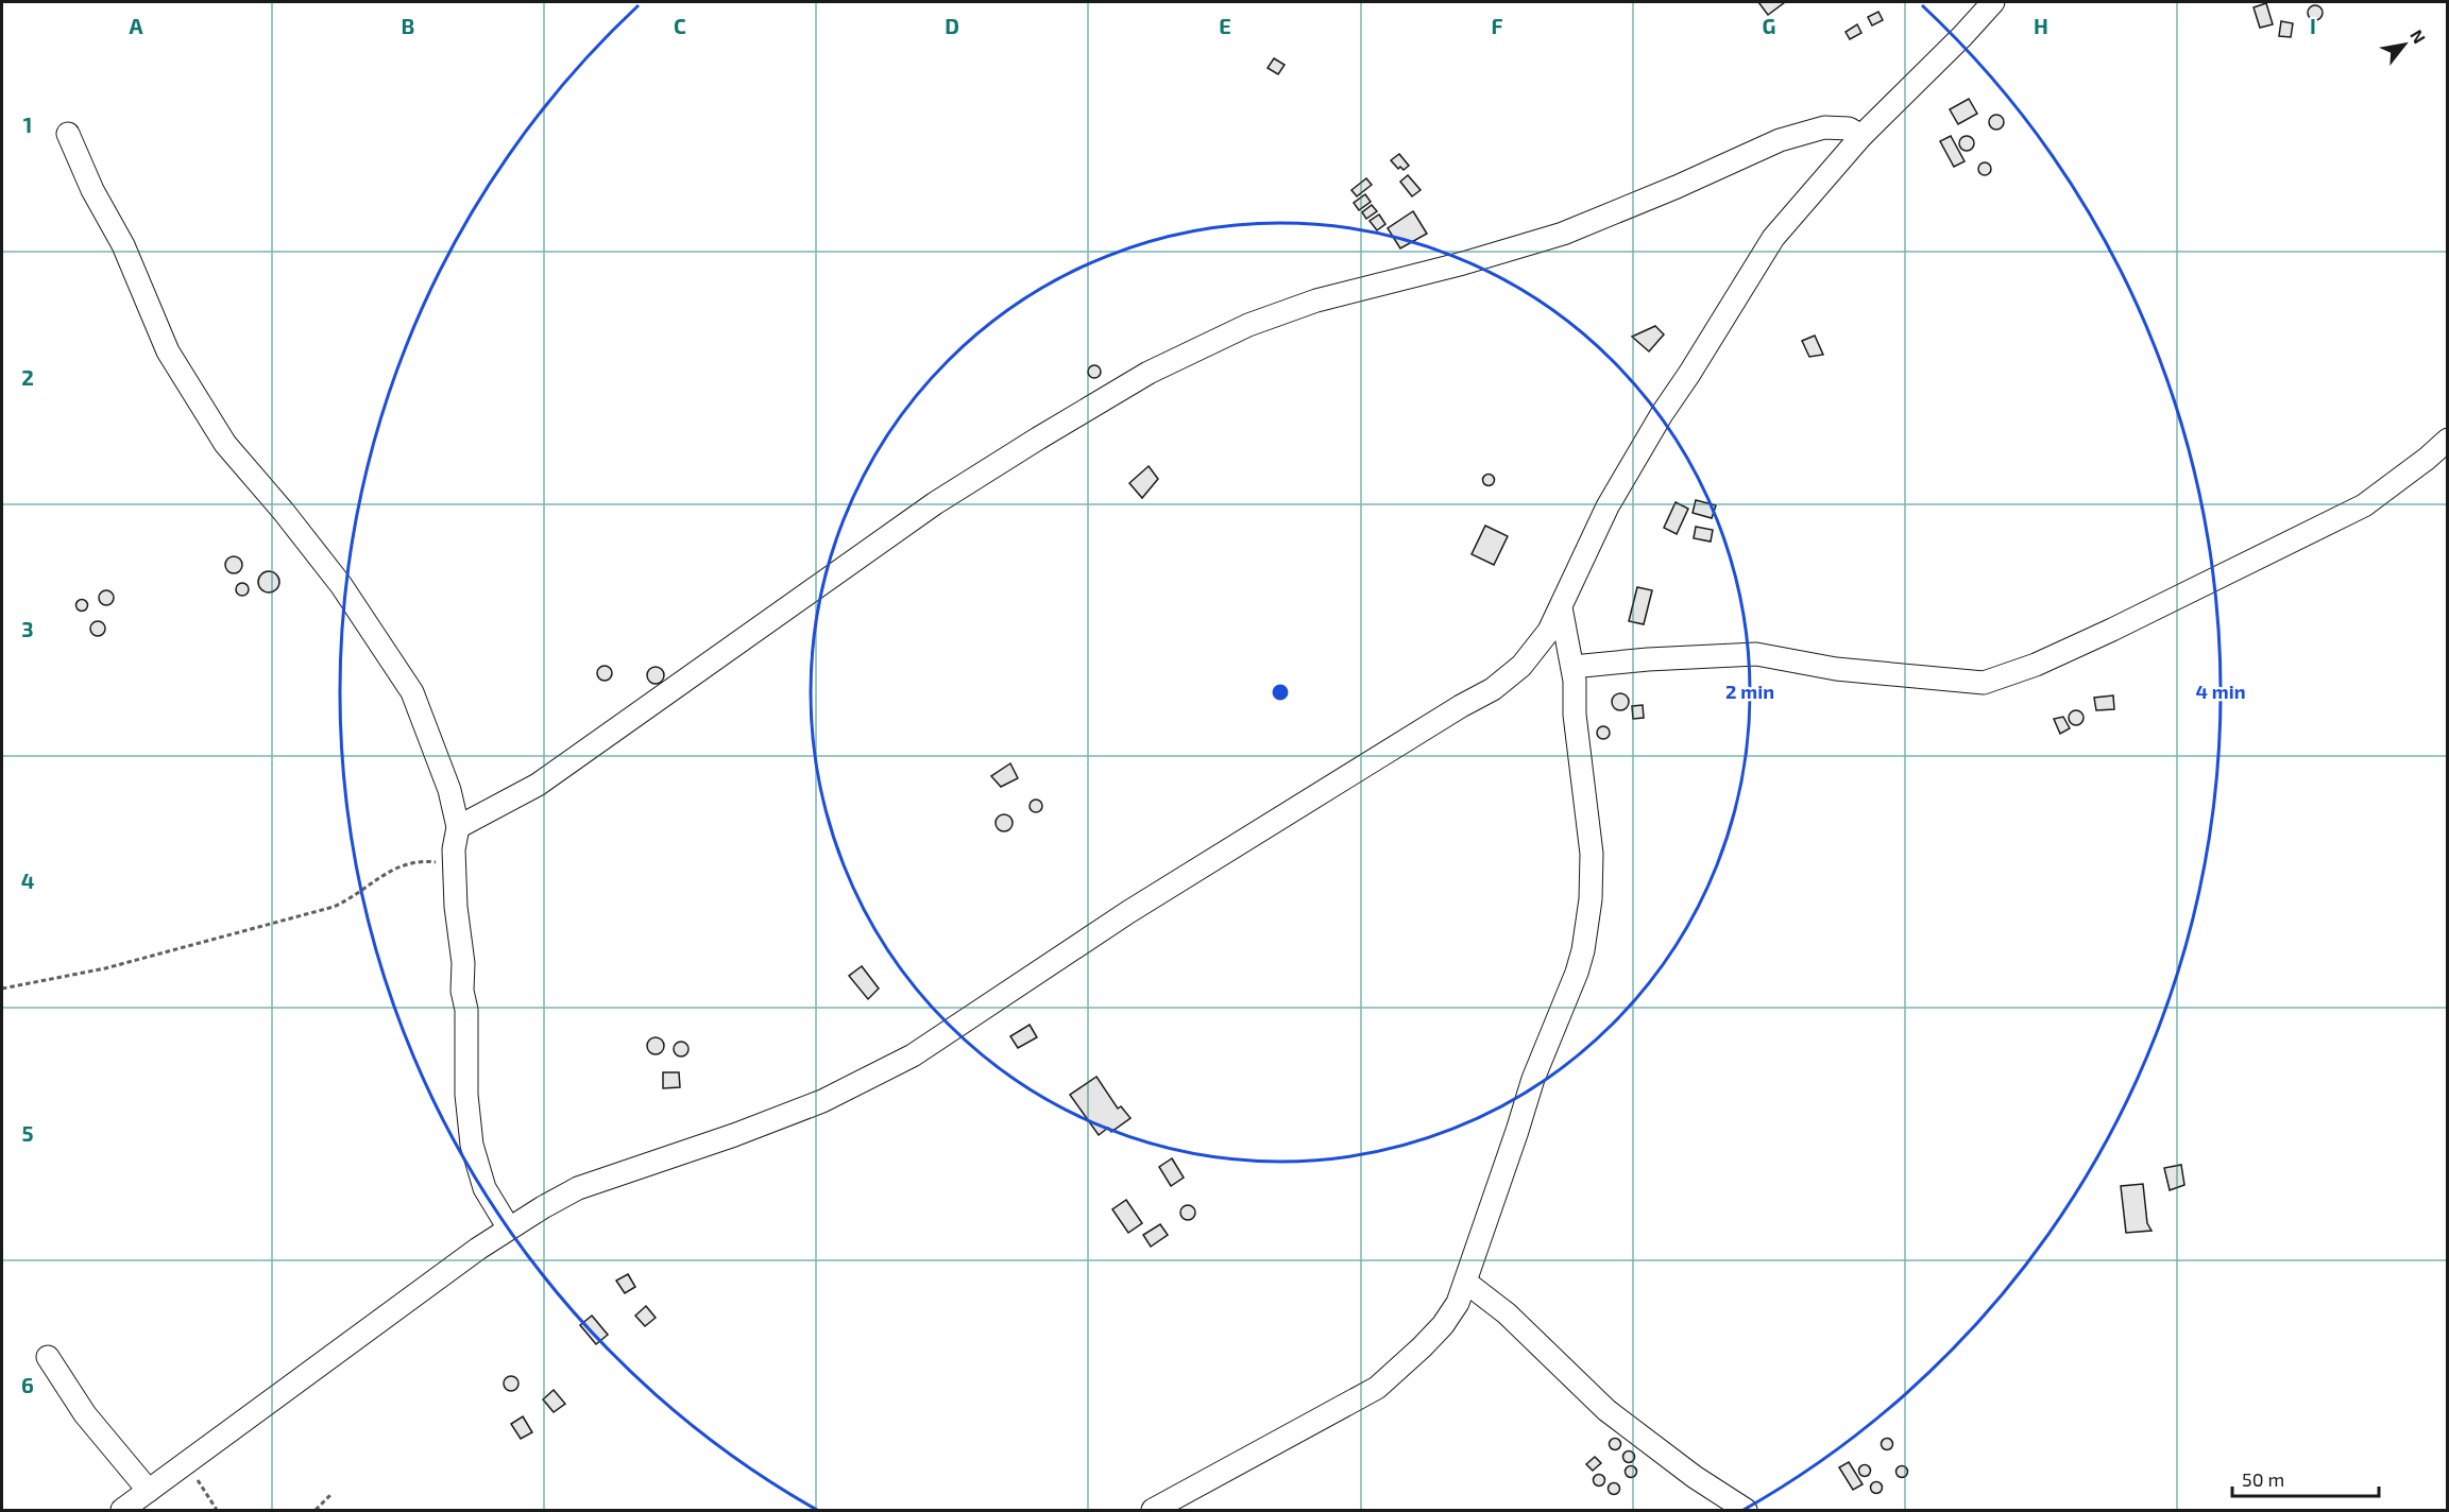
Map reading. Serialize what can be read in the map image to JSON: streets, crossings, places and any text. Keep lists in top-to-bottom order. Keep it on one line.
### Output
{"scale_bar":"50 m","north":"top right","grid":{"columns":["A","B","C","D","E","F","G","H","I"],"rows":["1","2","3","4","5","6"]},"rings":["2 min","4 min"]}
